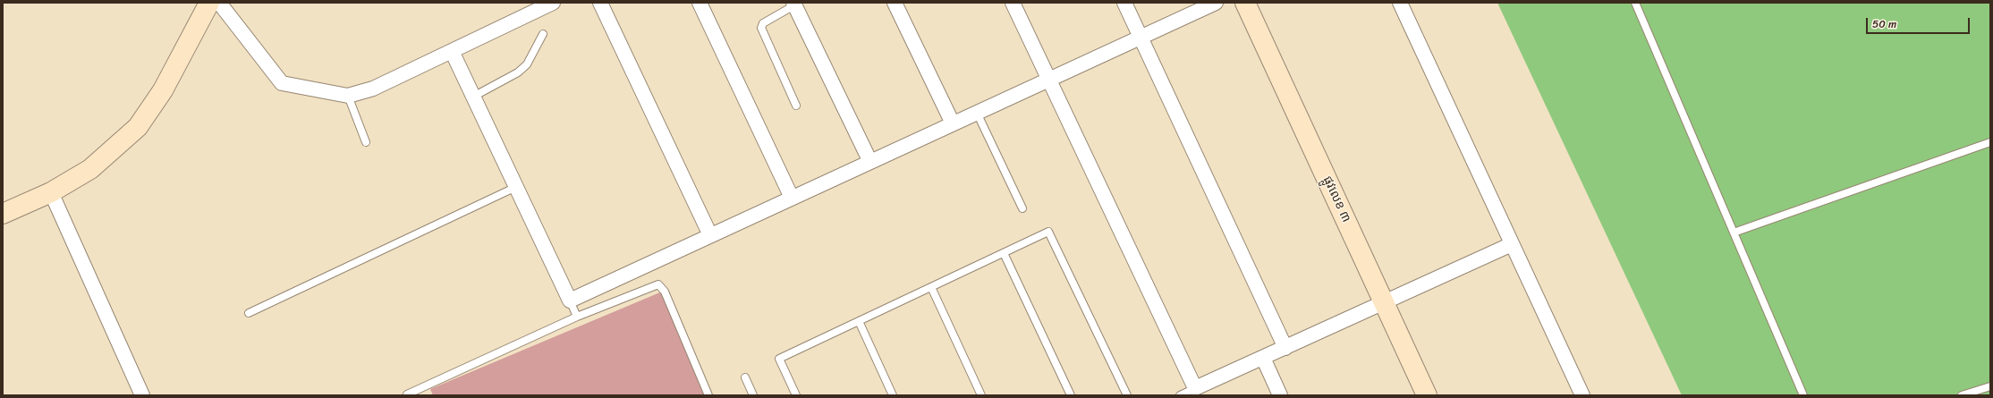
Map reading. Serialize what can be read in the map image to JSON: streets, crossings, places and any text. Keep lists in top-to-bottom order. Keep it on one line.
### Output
{"streets":{"street":["ផ្លូវលេខ ៣"]},"scale_bar":"50 m"}
